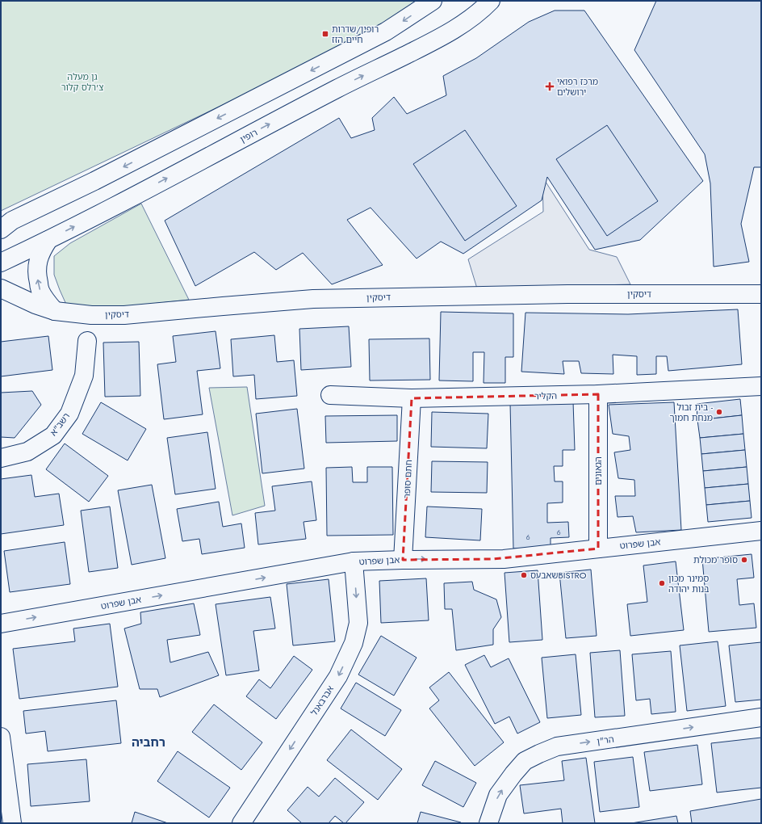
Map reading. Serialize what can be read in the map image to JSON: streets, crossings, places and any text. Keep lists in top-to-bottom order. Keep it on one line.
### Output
{"streets":{"street":["רופין","דיסקין","הקליר","רשב\"א","הגאונים","חתם סופר","אבן שפרוט","אברבאנל","הר\"ן"]},"crossings":[["הקליר","הגאונים"],["הקליר","חתם סופר"],["הגאונים","אבן שפרוט"],["חתם סופר","אבן שפרוט"],["אבן שפרוט","אברבאנל"]],"one_way":["אבן שפרוט","אברבאנל","הר\"ן"],"districts":["רחביה"],"parks":["גן מעלה צ'רלס קלור"],"places":{"transit":["רופין/שדרות חיים הזז"],"health":["מרכז רפואי ירושלים"],"other":["בית זבול - מנחת חמוך","סופר מכולת","שאבעסBISTRO","סמינר מכון בנות יהודה"]},"house_numbers":["6","6"]}
